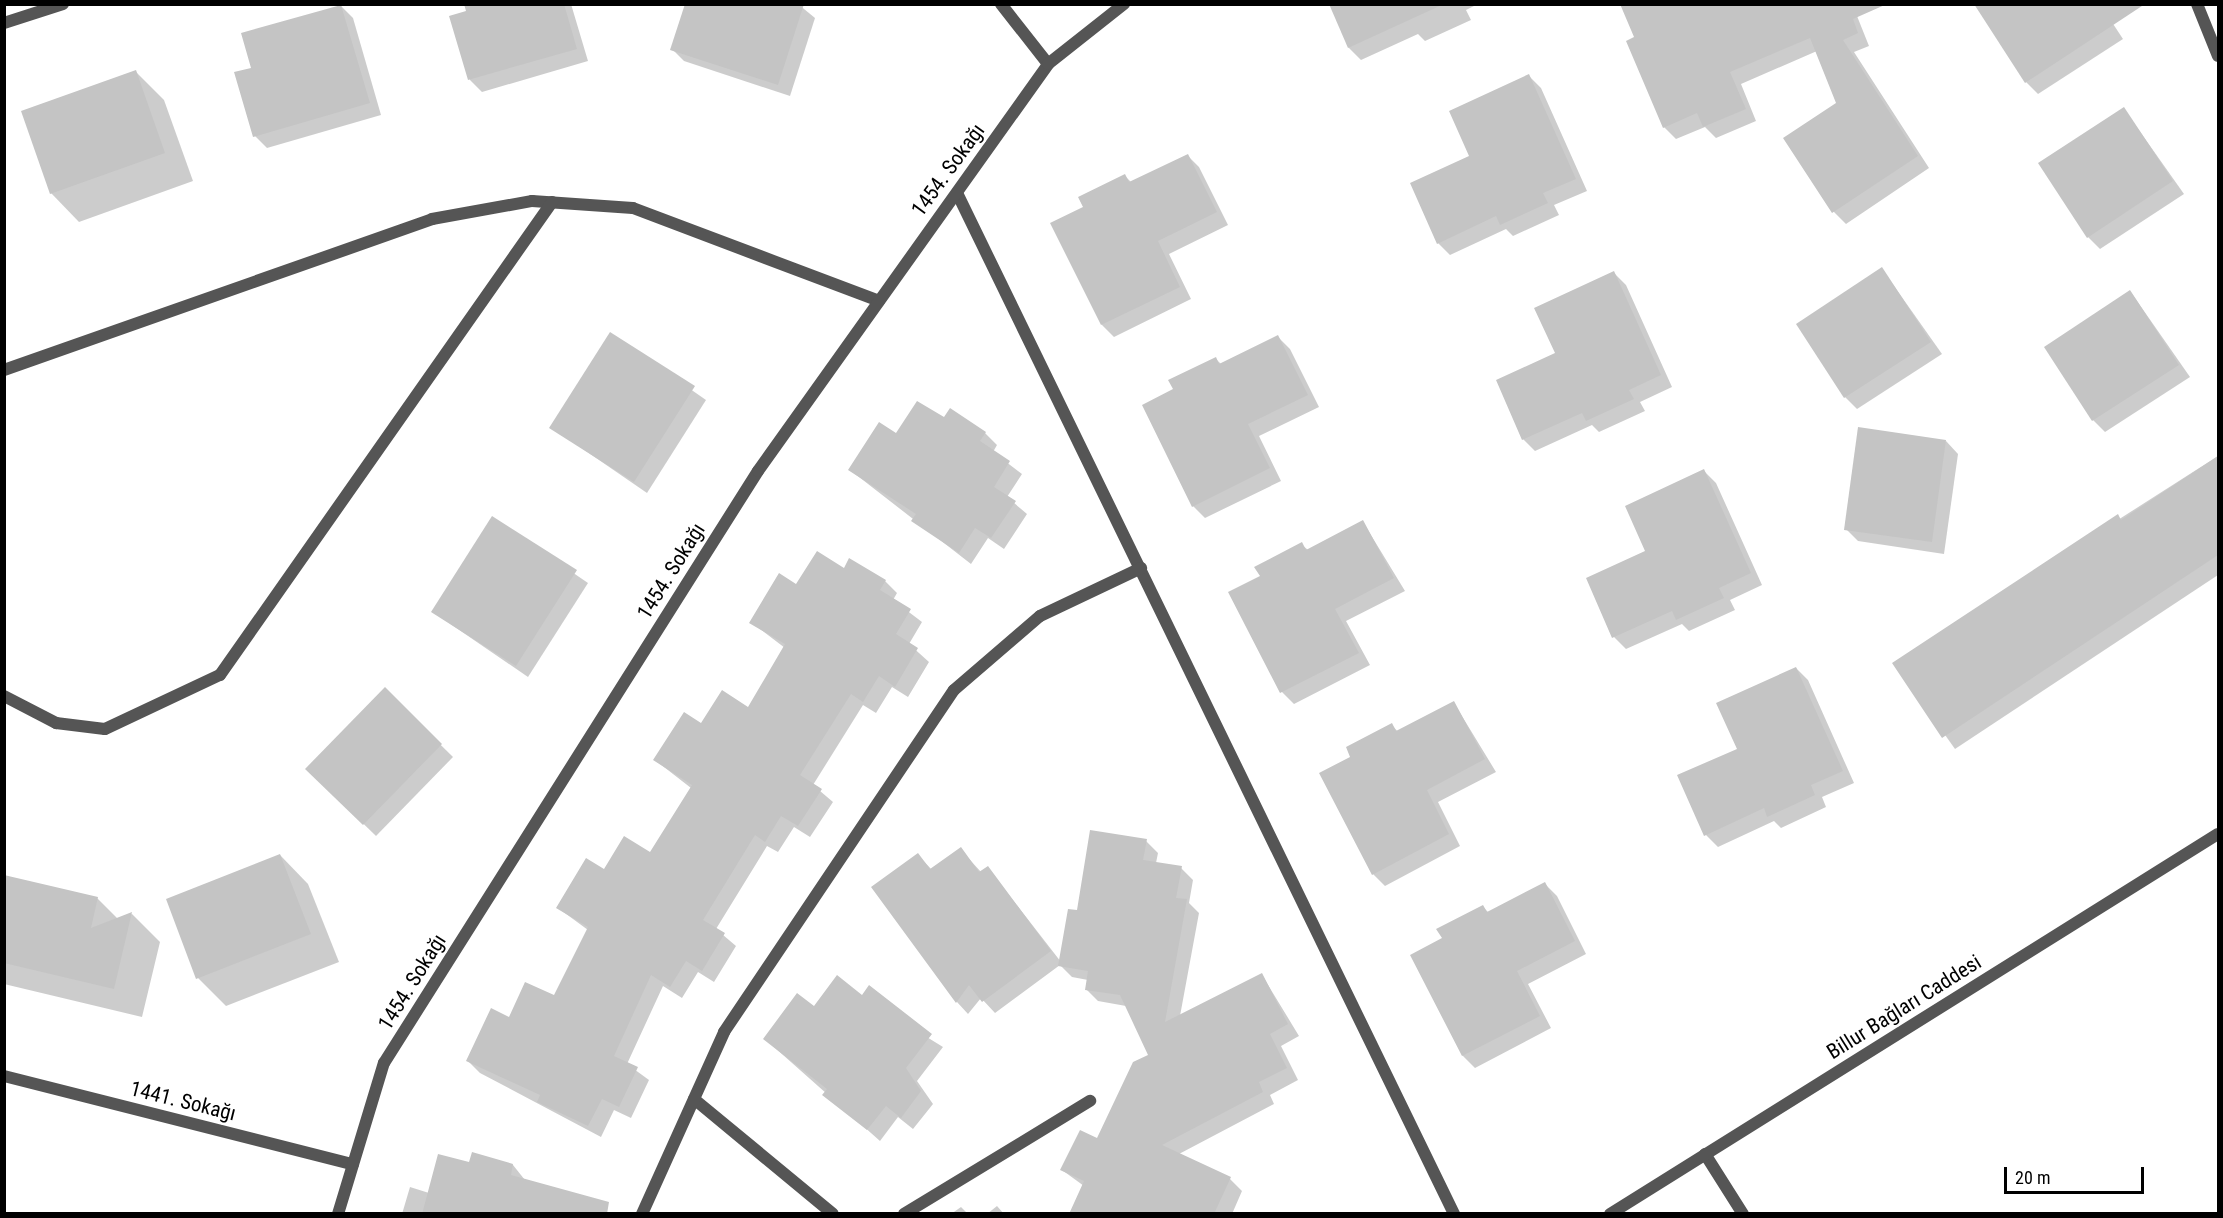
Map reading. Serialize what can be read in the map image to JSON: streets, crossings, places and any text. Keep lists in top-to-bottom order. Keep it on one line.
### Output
{"streets":{"street":["1454. Sokağı","Billur Bağları Caddesi","1441. Sokağı"]},"crossings":[["1454. Sokağı","1441. Sokağı"]],"scale_bar":"20 m"}
